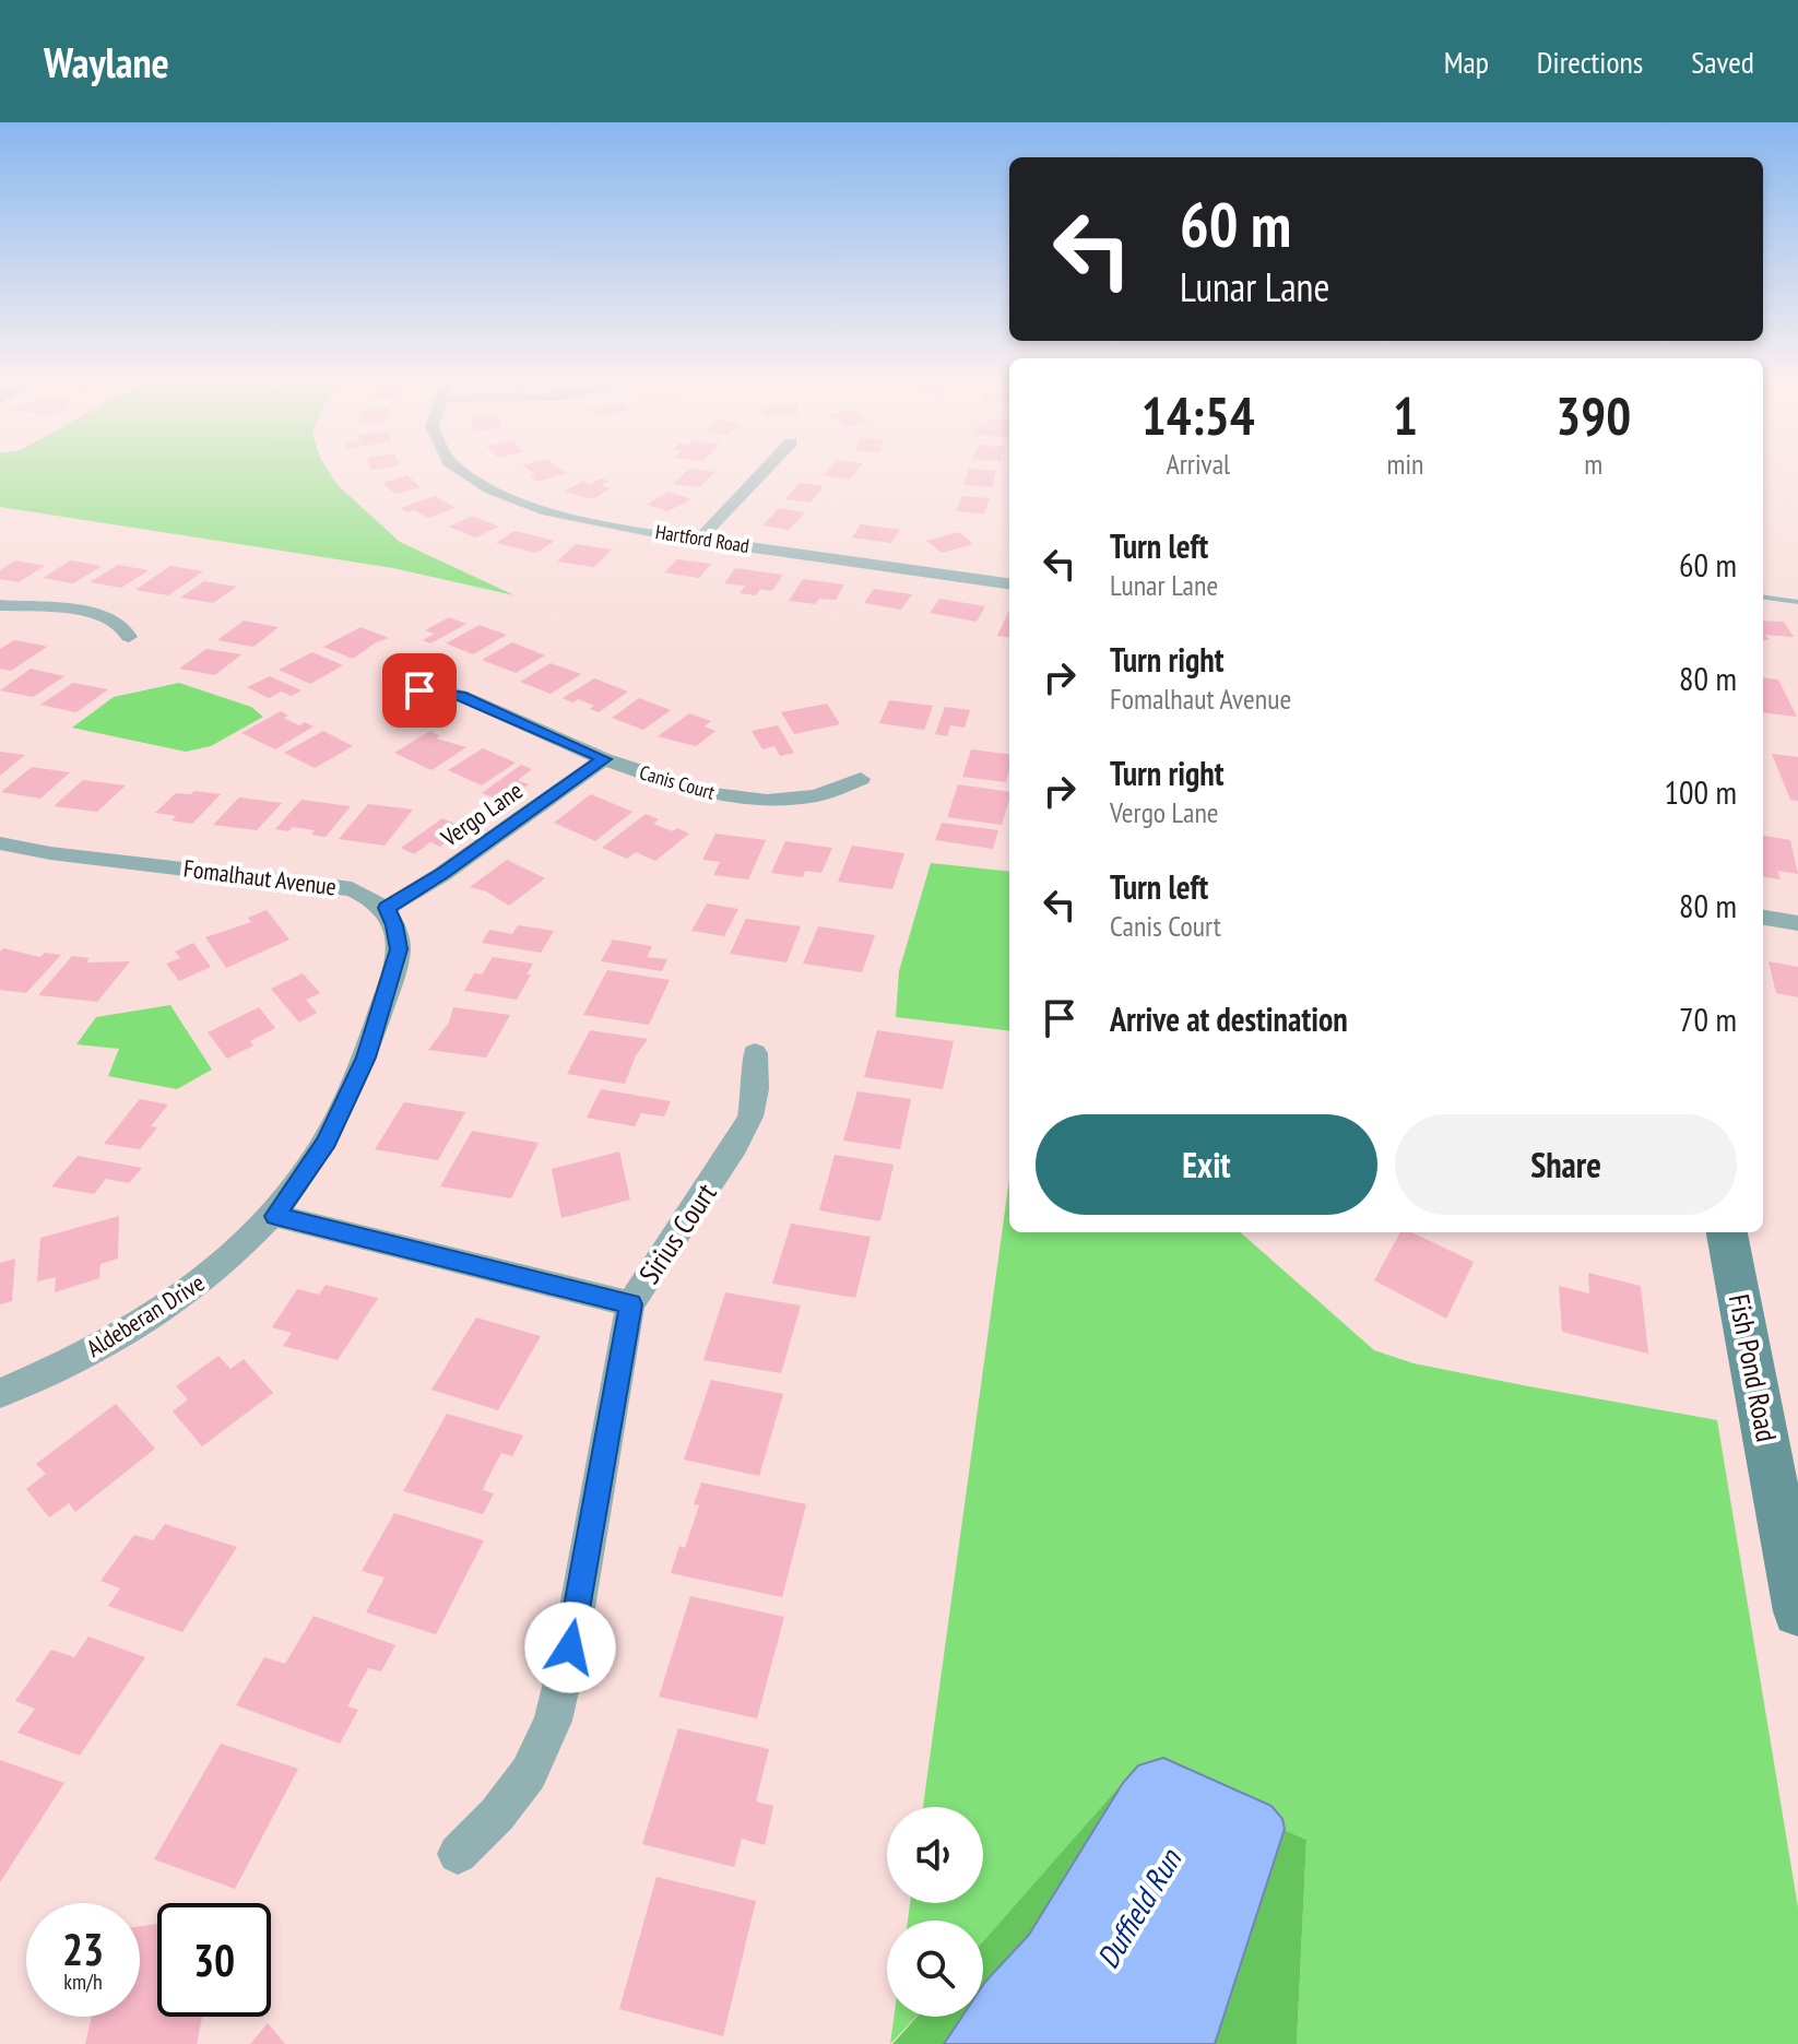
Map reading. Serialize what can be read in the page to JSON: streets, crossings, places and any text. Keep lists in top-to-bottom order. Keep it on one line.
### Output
{"streets":{"street":["Hartford Road","Canis Court","Vergo Lane","Fomalhaut Avenue","Sirius Court","Aldeberan Drive","Fish Pond Road"]},"crossings":[["Canis Court","Vergo Lane"],["Vergo Lane","Fomalhaut Avenue"]],"water":["Duffield Run"],"page":{"header":"Waylane","nav":["Map","Directions","Saved"],"turn":["60 m","Lunar Lane"],"eta":["14:54","Arrival","1","min","390","m"],"list":[{"name":"Turn left","note":"Lunar Lane","value":"60 m"},{"name":"Turn right","note":"Fomalhaut Avenue","value":"80 m"},{"name":"Turn right","note":"Vergo Lane","value":"100 m"},{"name":"Turn left","note":"Canis Court","value":"80 m"},{"name":"Arrive at destination","value":"70 m"}],"buttons":["Exit","Share"],"speed":"23 km/h","limit":"30"}}
